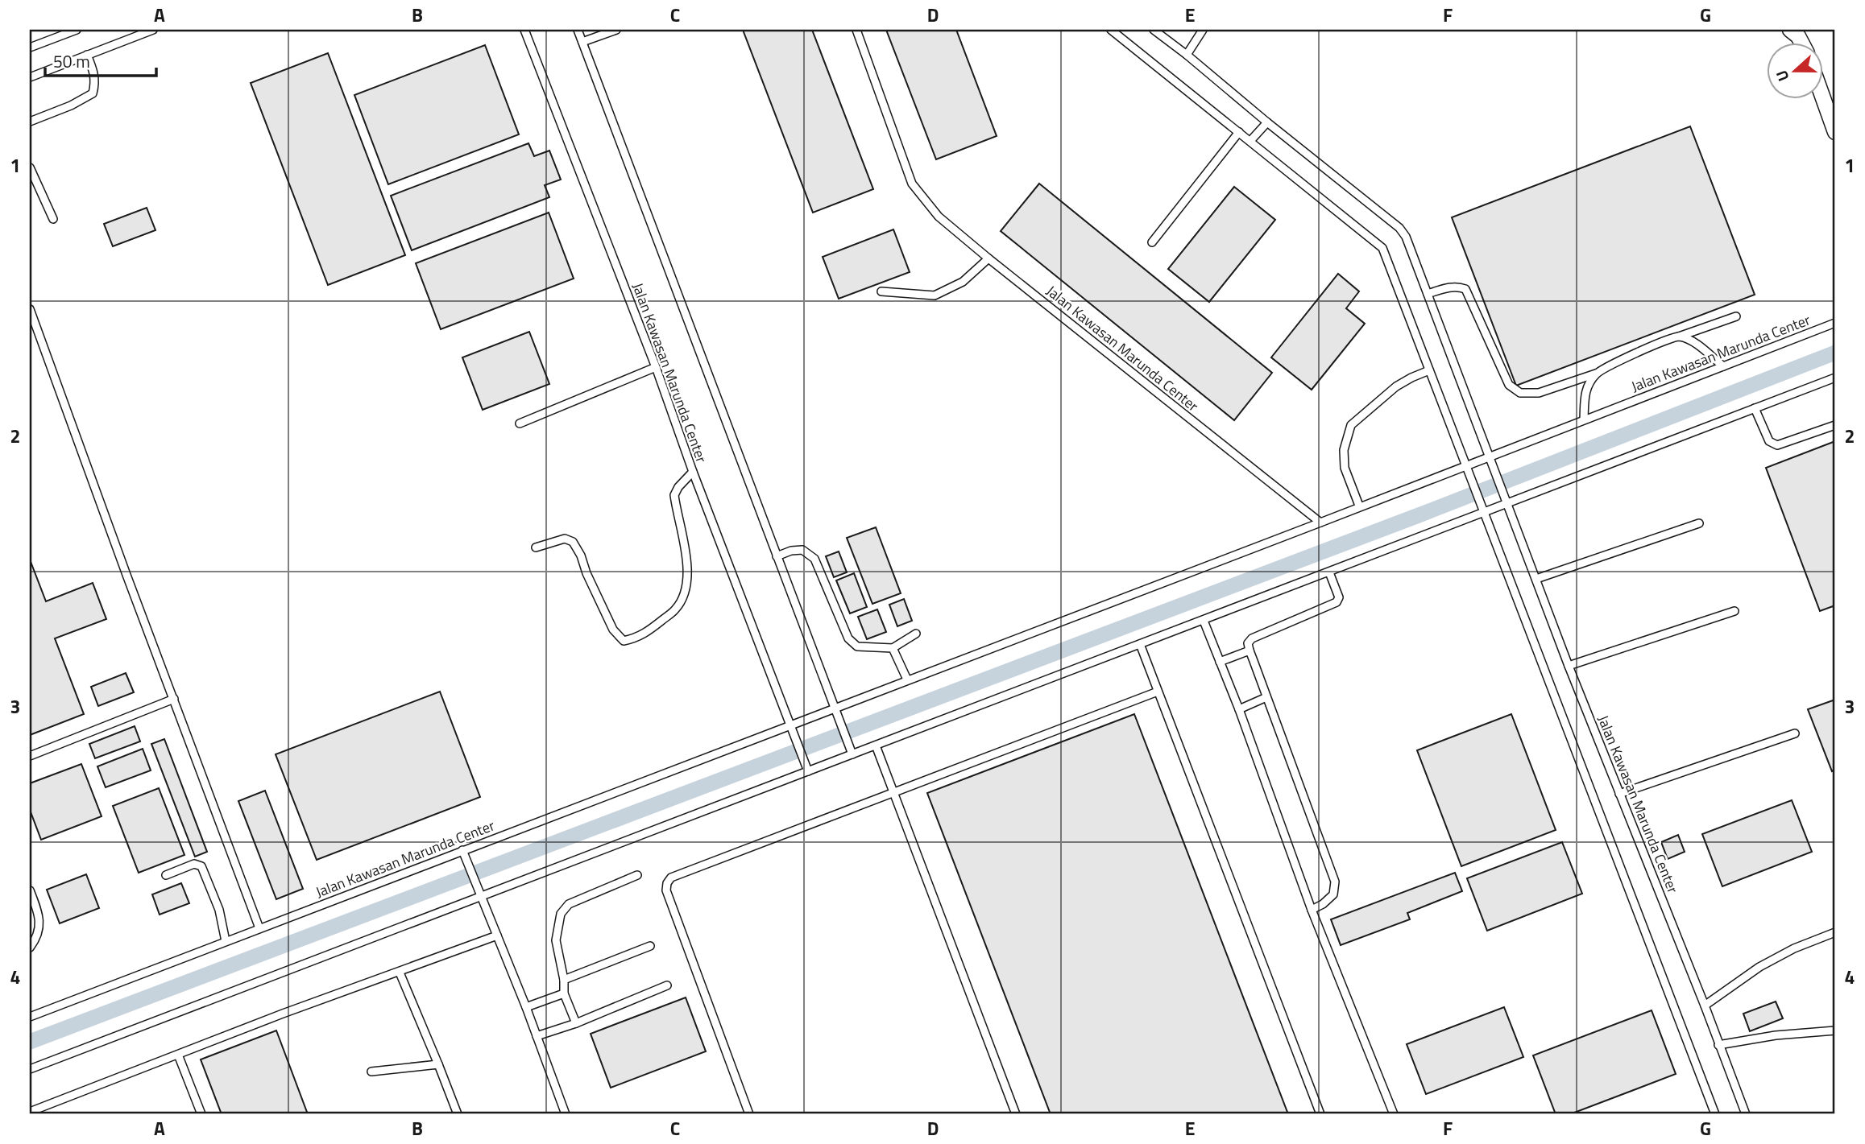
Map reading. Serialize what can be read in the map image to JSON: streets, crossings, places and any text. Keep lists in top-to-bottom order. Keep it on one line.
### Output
{"streets":{"lane":["Jalan Kawasan Marunda Center"]},"scale_bar":"50 m","north":"left","grid":{"columns":["A","B","C","D","E","F","G"],"rows":["1","2","3","4"]}}
